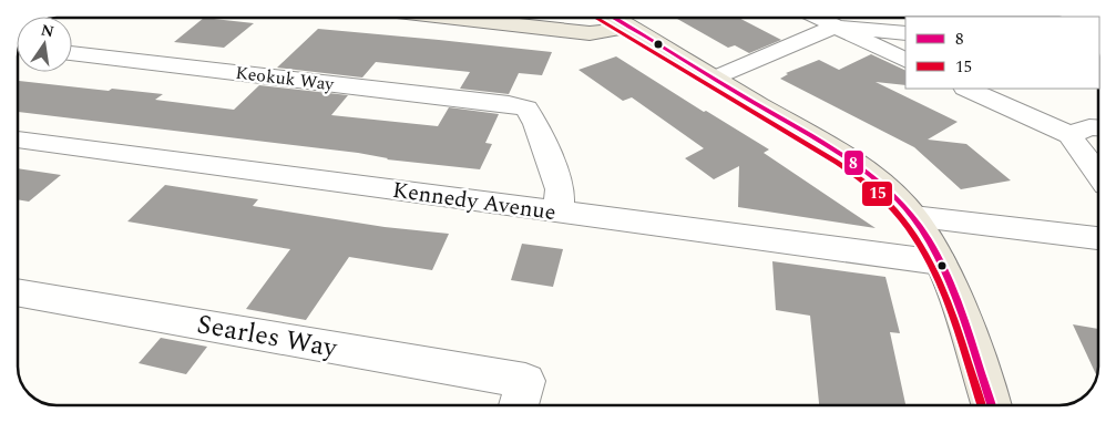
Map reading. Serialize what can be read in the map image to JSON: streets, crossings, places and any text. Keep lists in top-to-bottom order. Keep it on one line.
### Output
{"streets":{"street":["Keokuk Way","Kennedy Avenue","Searles Way"]},"crossings":[["Keokuk Way","Kennedy Avenue"]],"lines":["transit line 8","transit line 15"],"legend":["8","15"],"north":"top"}
